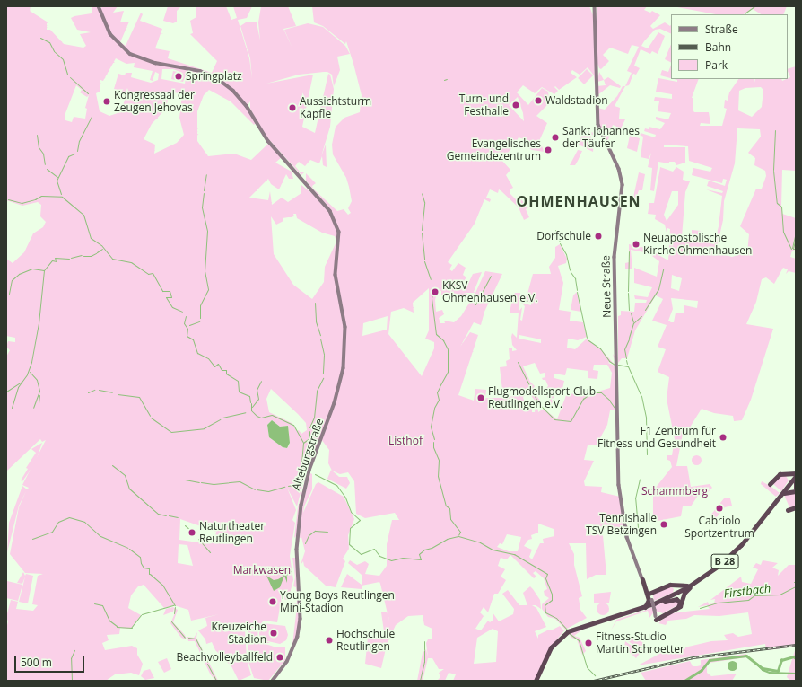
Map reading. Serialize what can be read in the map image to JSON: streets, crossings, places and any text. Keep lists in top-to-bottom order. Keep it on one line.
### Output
{"streets":{"highway":["B 28"],"main road":["Neue Straße","Alteburgstraße"]},"districts":["OHMENHAUSEN"],"water":["Firstbach"],"parks":["Listhof","Schammberg","Markwasen"],"places":["Springplatz","Waldstadion","Kongressaal der Zeugen Jehovas","Turn- und Festhalle","Aussichtsturm Käpfle","Sankt Johannes der Täufer","Evangelisches Gemeindezentrum","Dorfschule","Neuapostolische Kirche Ohmenhausen","KKSV Ohmenhausen e.V.","Flugmodellsport-Club Reutlingen e.V.","F1 Zentrum für Fitness und Gesundheit","Cabriolo Sportzentrum","Tennishalle TSV Betzingen","Naturtheater Reutlingen","Young Boys Reutlingen Mini-Stadion","Kreuzeiche Stadion","Hochschule Reutlingen","Fitness-Studio Martin Schroetter","Beachvolleyballfeld"],"legend":["Straße","Bahn","Park"],"scale_bar":"500 m"}
